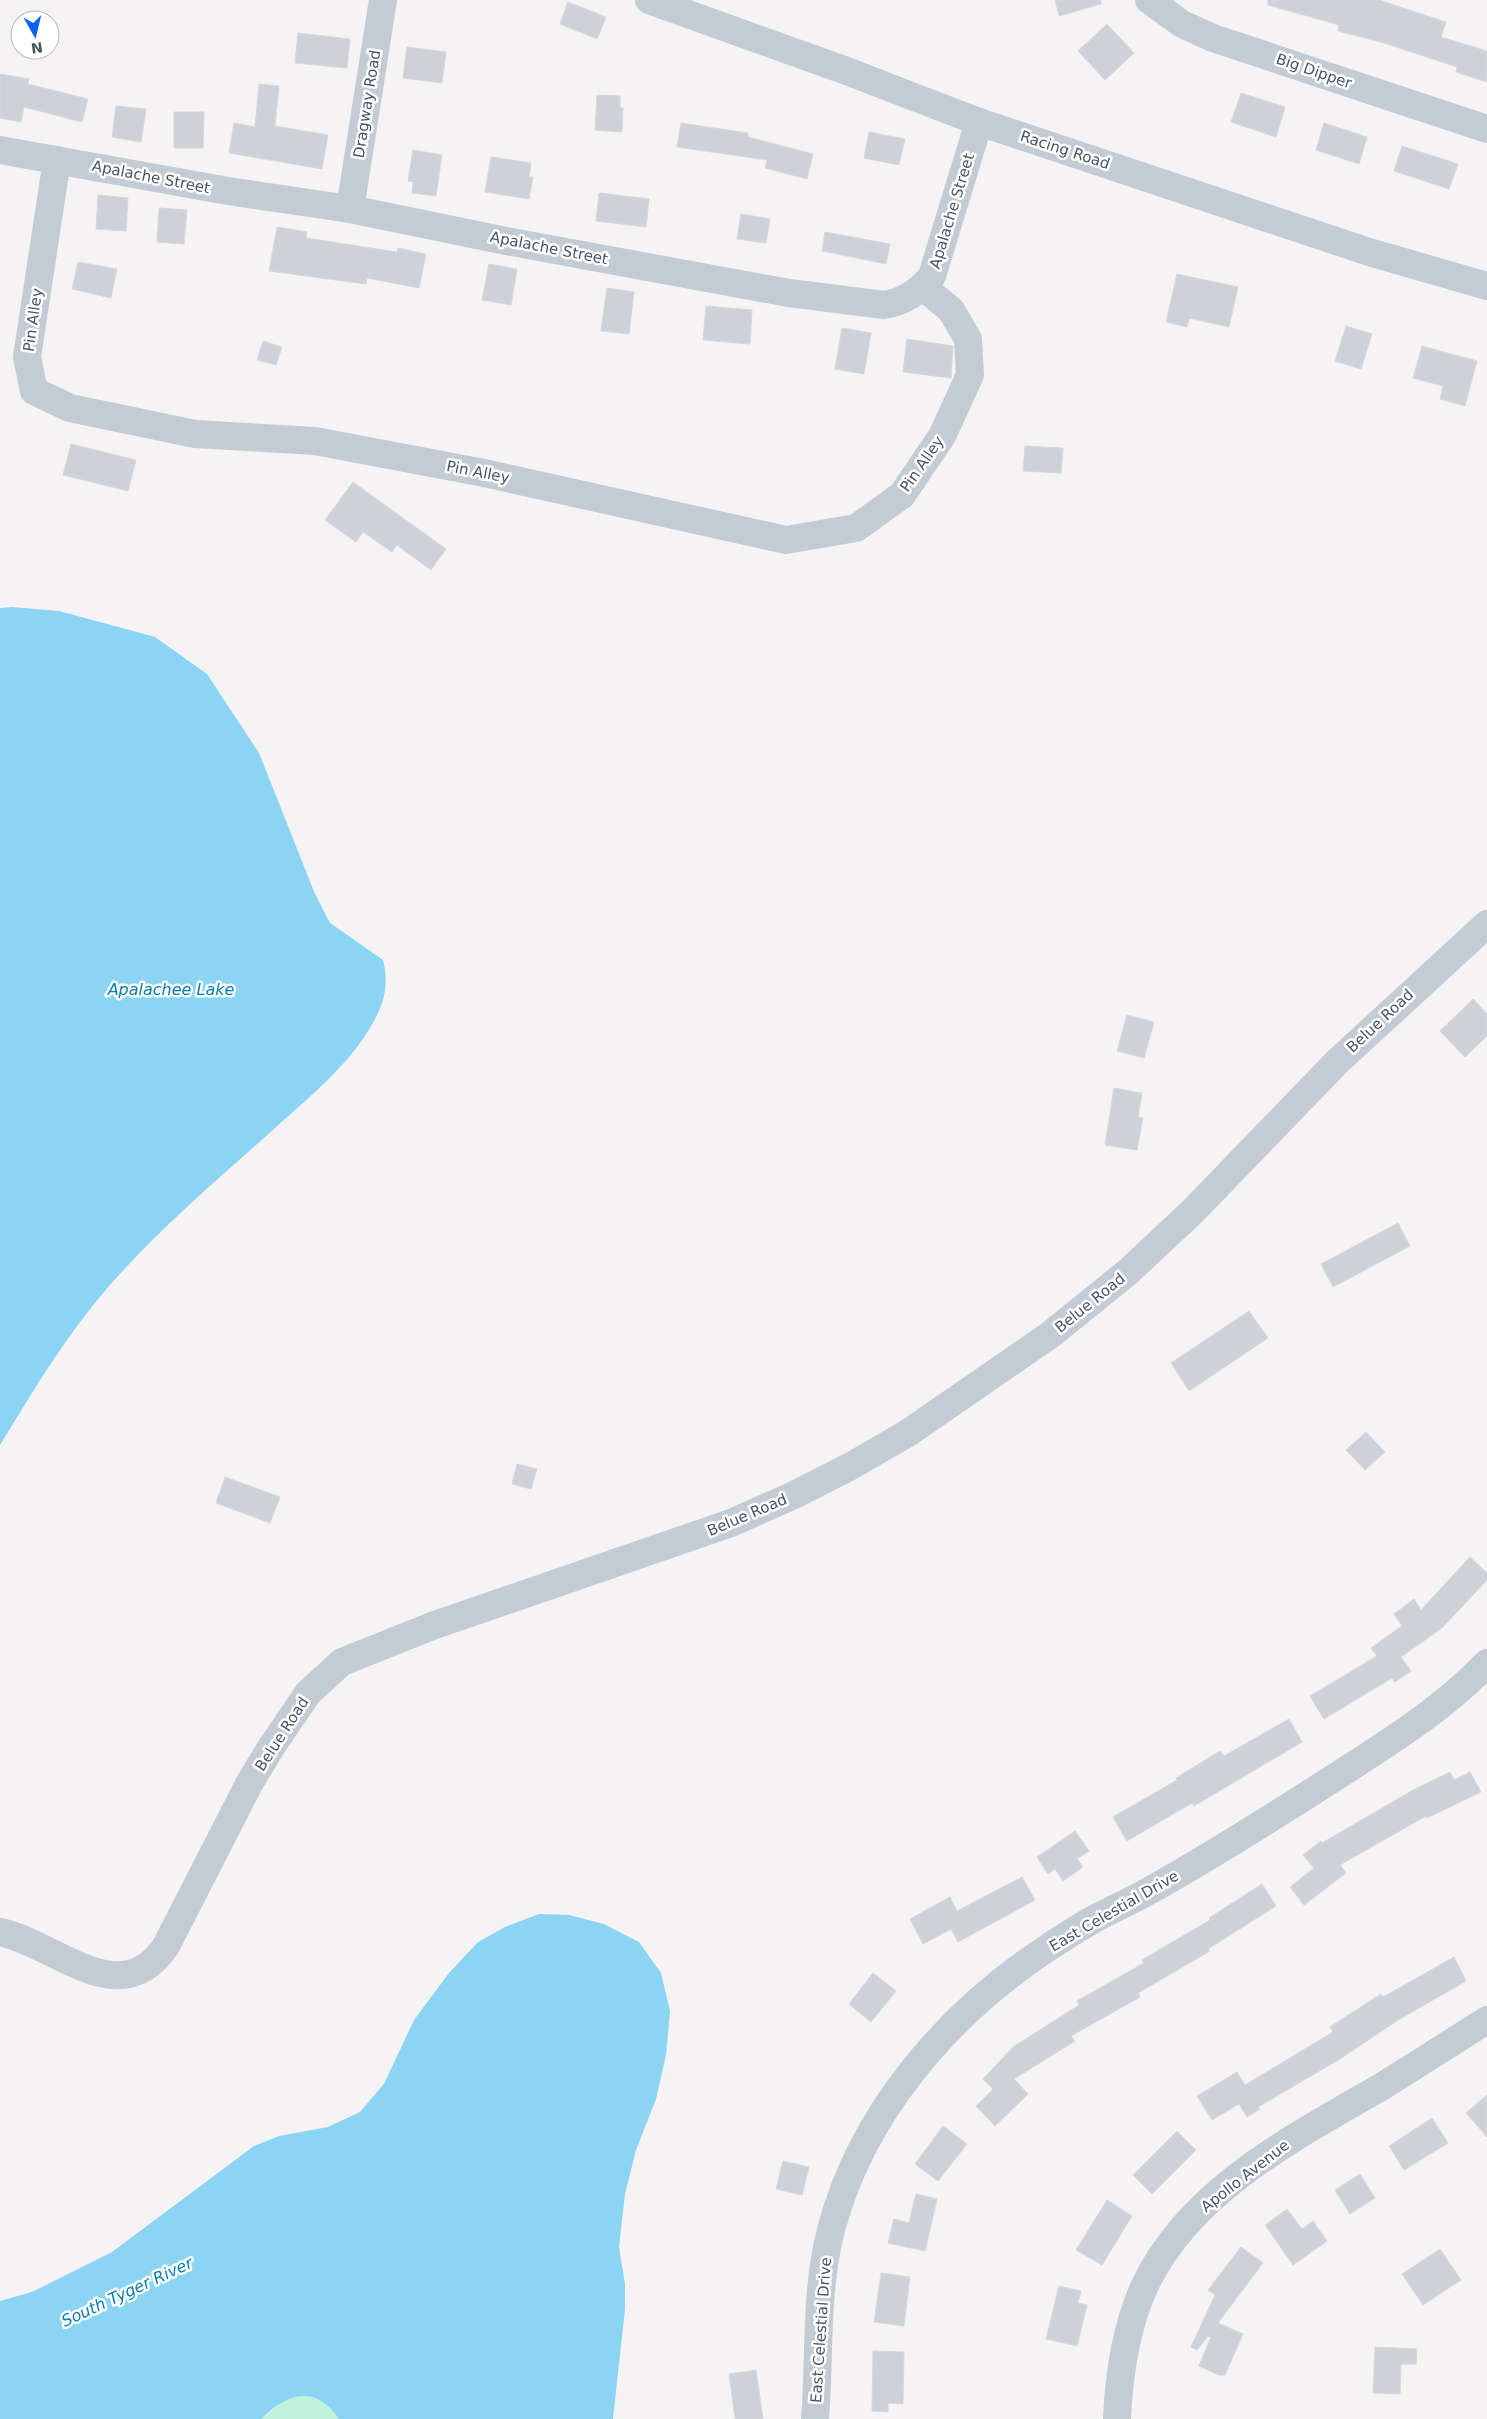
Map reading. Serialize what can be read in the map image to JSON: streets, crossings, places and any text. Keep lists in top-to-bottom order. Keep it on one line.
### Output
{"streets":{"street":["Big Dipper","Dragway Road","Racing Road","Apalache Street","Pin Alley","Belue Road","East Celestial Drive","Apollo Avenue"]},"crossings":[["Dragway Road","Apalache Street"],["Racing Road","Apalache Street"],["Apalache Street","Pin Alley"]],"water":["Apalachee Lake","South Tyger River"],"north":"bottom"}
